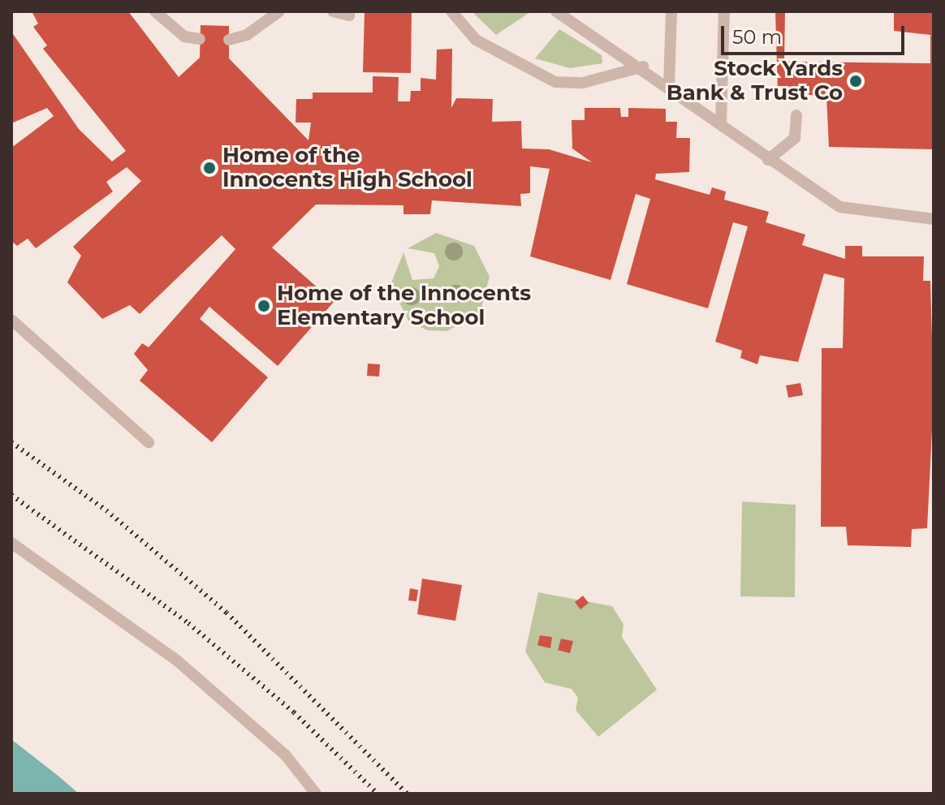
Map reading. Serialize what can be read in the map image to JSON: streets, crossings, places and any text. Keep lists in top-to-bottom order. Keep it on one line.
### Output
{"places":["Stock Yards Bank & Trust Co","Home of the Innocents High School","Home of the Innocents Elementary School"],"scale_bar":"50 m"}
